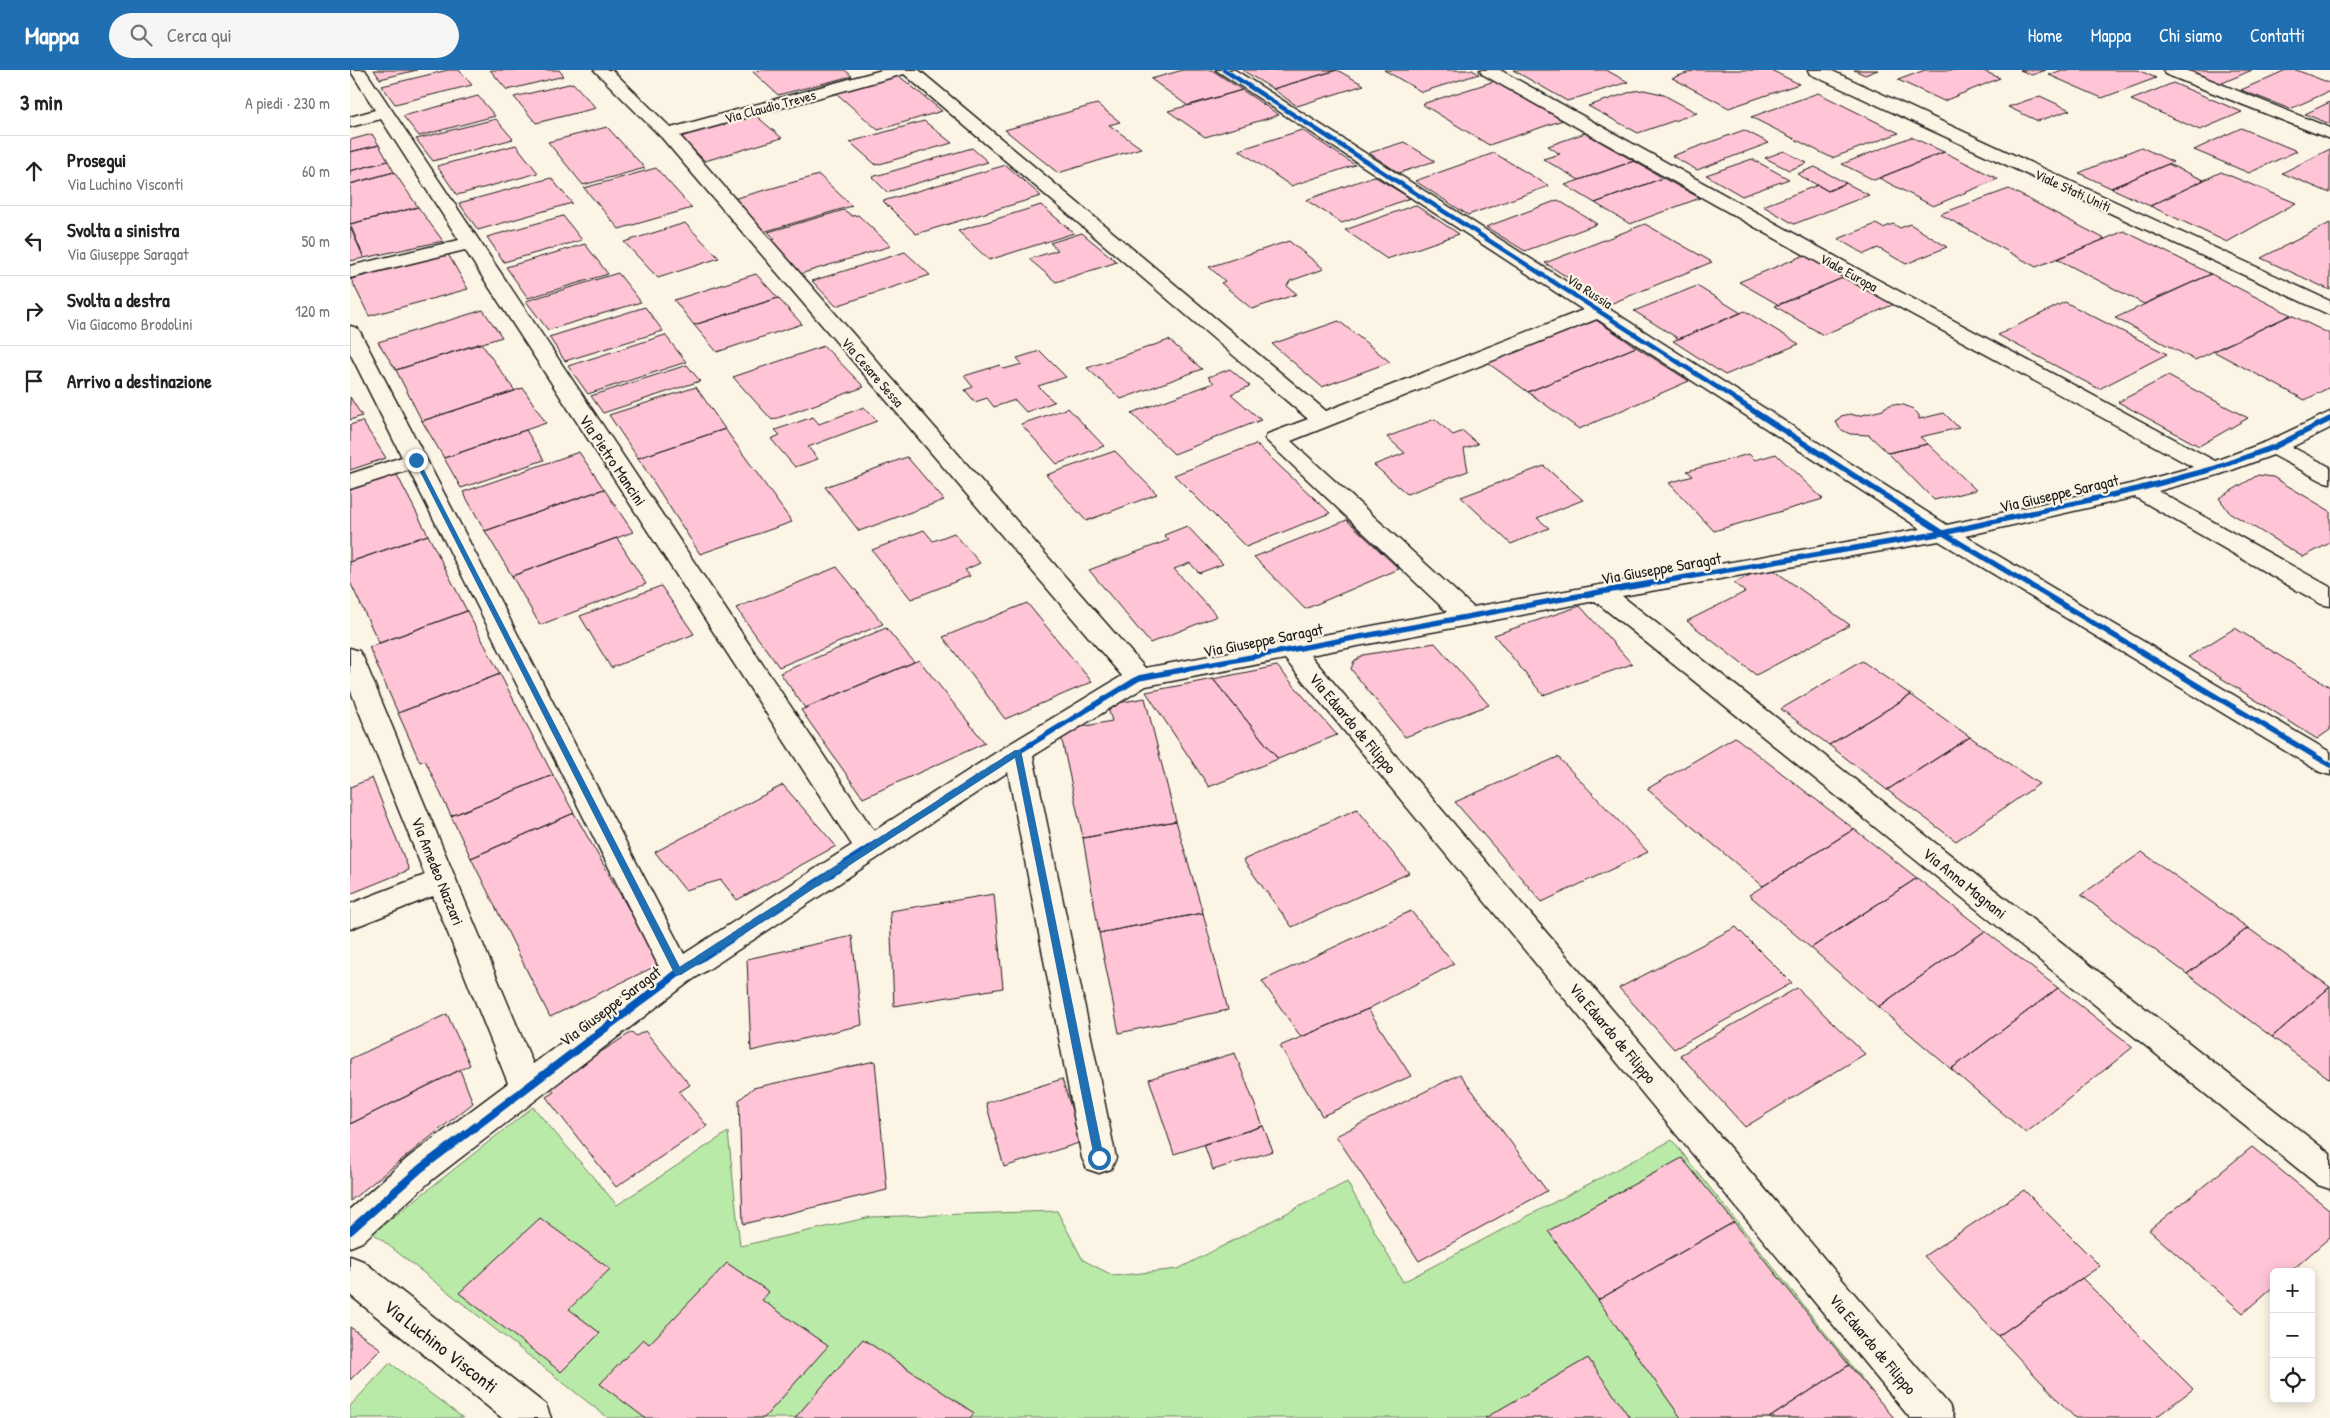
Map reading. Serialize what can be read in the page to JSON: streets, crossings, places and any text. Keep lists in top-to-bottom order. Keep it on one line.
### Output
{"streets":{"street":["Via Claudio Treves","Viale Stati Uniti","Viale Europa","Via Russia","Via Cesare Sessa","Via Pietro Mancini","Via Giuseppe Saragat","Via Eduardo de Filippo","Via Amedeo Nazzari","Via Anna Magnani","Via Luchino Visconti"]},"crossings":[["Via Claudio Treves","Via Cesare Sessa"],["Viale Europa","Via Giuseppe Saragat"],["Via Russia","Via Giuseppe Saragat"],["Via Cesare Sessa","Via Giuseppe Saragat"],["Via Pietro Mancini","Via Giuseppe Saragat"],["Via Giuseppe Saragat","Via Eduardo de Filippo"],["Via Giuseppe Saragat","Via Amedeo Nazzari"],["Via Giuseppe Saragat","Via Anna Magnani"]],"page":{"header":"Mappa","search":"Cerca qui","nav":["Home","Mappa","Chi siamo","Contatti"],"heading":["3 min","A piedi · 230 m"],"list":[["Prosegui","Via Luchino Visconti","60 m"],["Svolta a sinistra","Via Giuseppe Saragat","50 m"],["Svolta a destra","Via Giacomo Brodolini","120 m"],"Arrivo a destinazione"],"map_buttons":["+","−"]}}
